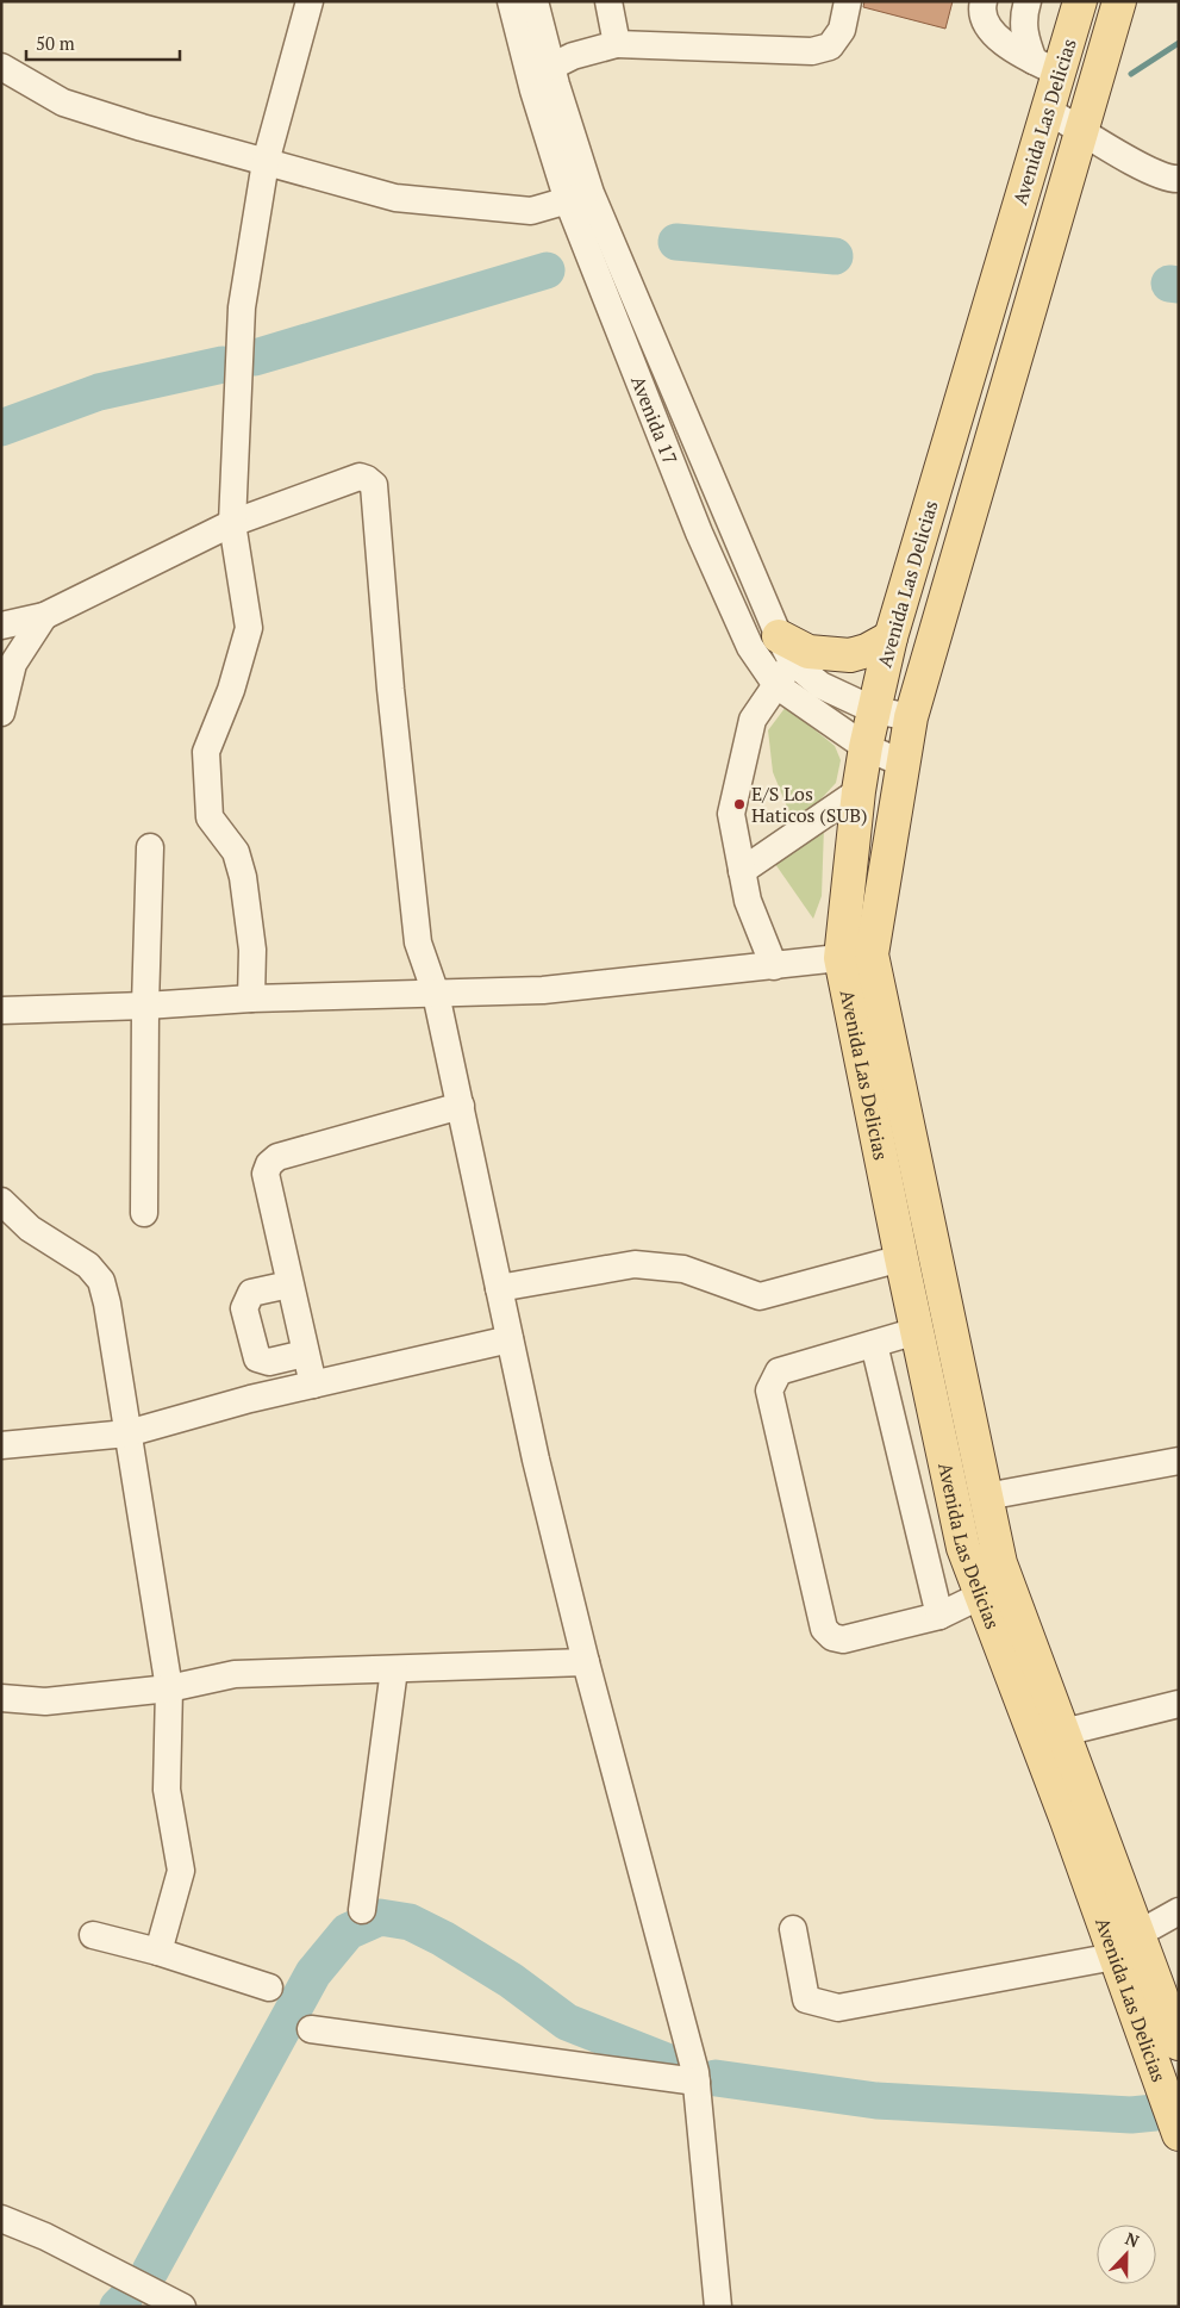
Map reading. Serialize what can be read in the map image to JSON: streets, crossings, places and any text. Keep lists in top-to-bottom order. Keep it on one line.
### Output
{"streets":{"main road":["Avenida Las Delicias"],"street":["Avenida 17"]},"crossings":[["Avenida Las Delicias","Avenida 17"]],"places":["E/S Los Haticos (SUB)"],"scale_bar":"50 m","north":"top"}
